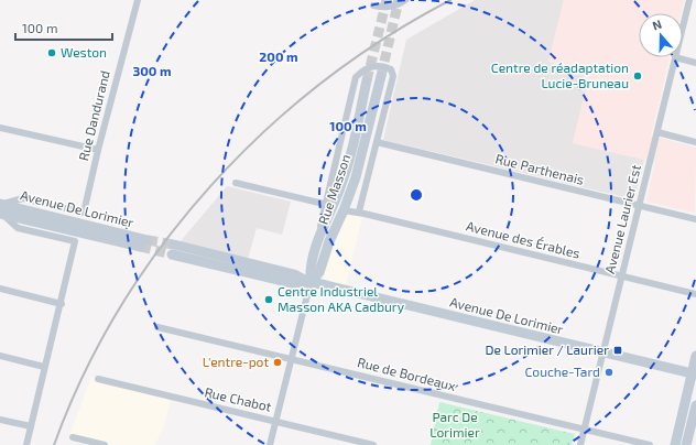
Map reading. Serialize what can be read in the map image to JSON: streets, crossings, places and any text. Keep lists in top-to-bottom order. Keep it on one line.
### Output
{"streets":{"main road":["Rue Masson","Avenue De Lorimier"],"street":["Rue Dandurand","Rue Parthenais","Avenue Laurier Est","Avenue des Érables","Rue de Bordeaux","Rue Chabot"]},"crossings":[["Rue Dandurand","Avenue De Lorimier"],["Rue Parthenais","Rue Masson"],["Rue Parthenais","Avenue Laurier Est"],["Rue Masson","Avenue De Lorimier"],["Rue Masson","Avenue des Érables"],["Rue Masson","Rue de Bordeaux"],["Rue Masson","Rue Chabot"],["Avenue De Lorimier","Avenue Laurier Est"],["Avenue Laurier Est","Avenue des Érables"],["Avenue Laurier Est","Rue de Bordeaux"]],"parks":["Parc De Lorimier"],"places":{"other":["Weston","Centre de réadaptation Lucie-Bruneau","Centre Industriel Masson AKA Cadbury","L'entre-pot","Couche-Tard"],"transit":["De Lorimier / Laurier"]},"scale_bar":"100 m","north":"top","rings":["200 m","300 m","100 m"]}
